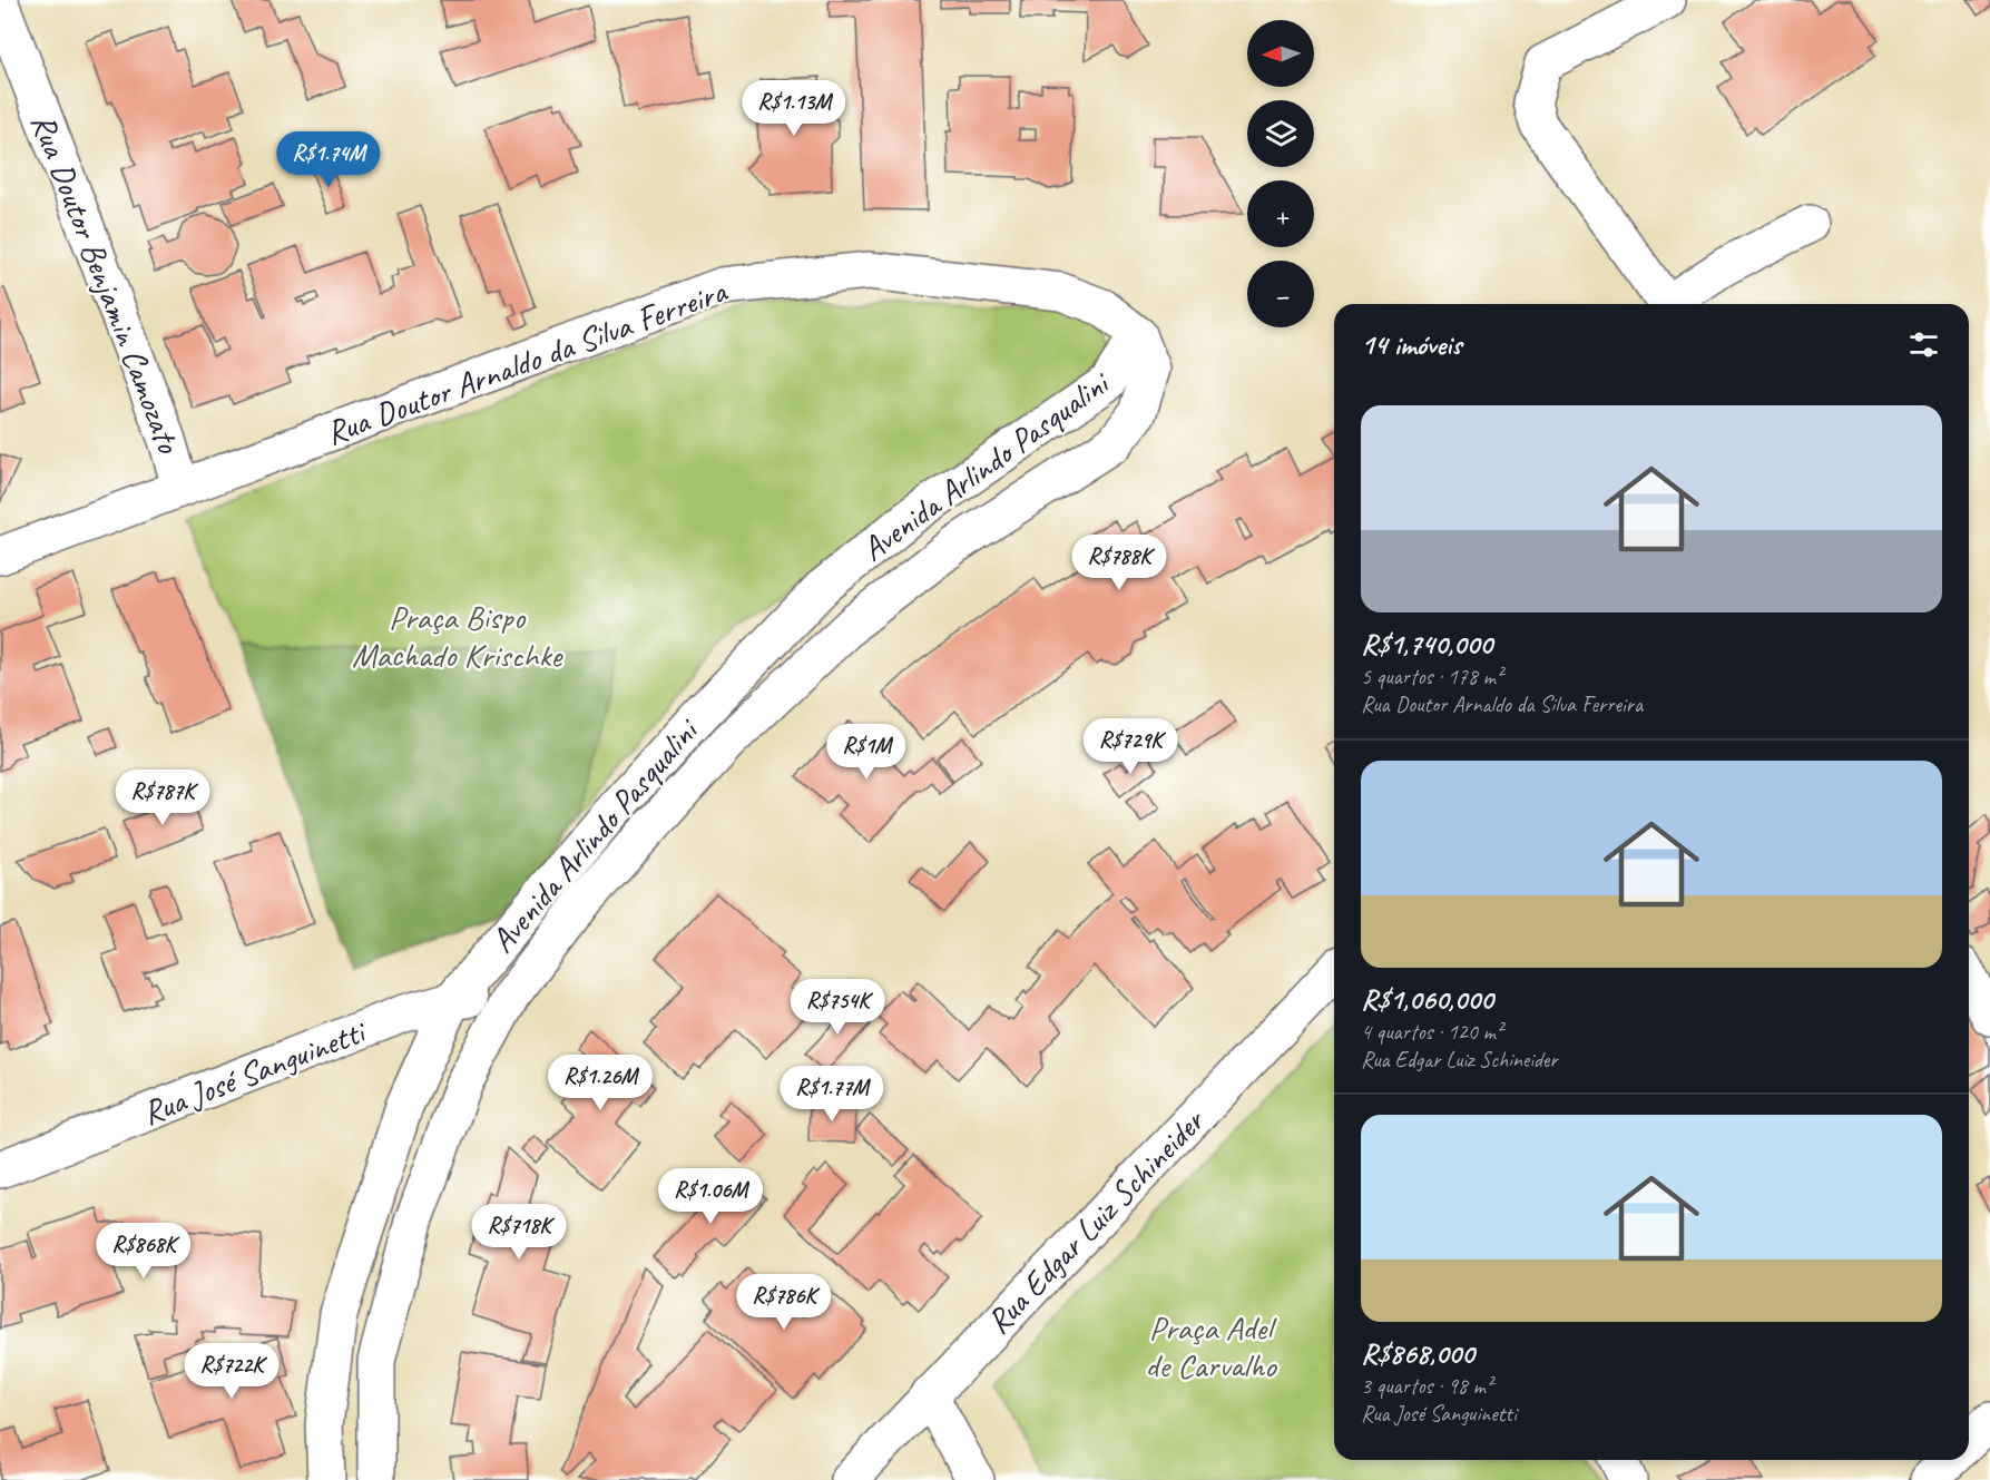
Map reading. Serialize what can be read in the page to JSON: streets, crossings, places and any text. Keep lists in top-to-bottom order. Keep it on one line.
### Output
{"streets":{"street":["Rua Doutor Benjamin Camozato","Rua Doutor Arnaldo da Silva Ferreira","Avenida Arlindo Pasqualini","Rua José Sanguinetti","Rua Edgar Luiz Schineider"]},"crossings":[["Rua Doutor Benjamin Camozato","Rua Doutor Arnaldo da Silva Ferreira"],["Rua Doutor Arnaldo da Silva Ferreira","Avenida Arlindo Pasqualini"],["Avenida Arlindo Pasqualini","Rua José Sanguinetti"]],"parks":["Praça Bispo Machado Krischke","Praça Adel de Carvalho"],"north":"left","page":{"map_buttons":["+","−"],"price":["R$1.13M","R$1.74M","R$788K","R$729K","R$1M","R$787K","R$754K","R$1.26M","R$1.77M","R$1.06M","R$718K","R$868K","R$786K","R$722K"],"heading":"14 imóveis","list":[{"name":"R$1,740,000","note":"5 quartos · 178 m² · Rua Doutor Arnaldo da Silva Ferreira"},{"name":"R$1,060,000","note":"4 quartos · 120 m² · Rua Edgar Luiz Schineider"},{"name":"R$868,000","note":"3 quartos · 98 m² · Rua José Sanguinetti"}]}}
